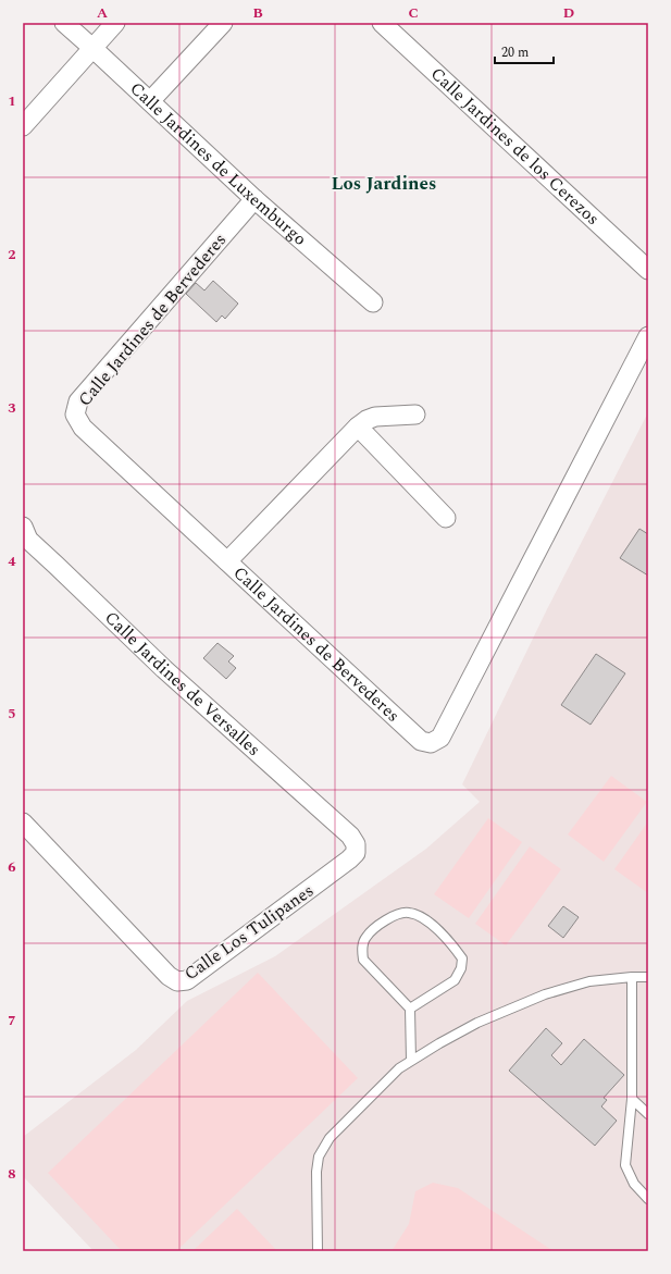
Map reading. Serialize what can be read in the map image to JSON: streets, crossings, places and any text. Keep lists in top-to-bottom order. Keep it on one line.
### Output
{"streets":{"street":["Calle Jardines de los Cerezos","Calle Jardines de Luxemburgo","Calle Jardines de Bervederes","Calle Jardines de Versalles","Calle Los Tulipanes"]},"crossings":[["Calle Jardines de Luxemburgo","Calle Jardines de Bervederes"],["Calle Jardines de Versalles","Calle Los Tulipanes"]],"districts":["Los Jardines"],"scale_bar":"20 m","grid":{"columns":["A","B","C","D"],"rows":["1","2","3","4","5","6","7","8"]}}
